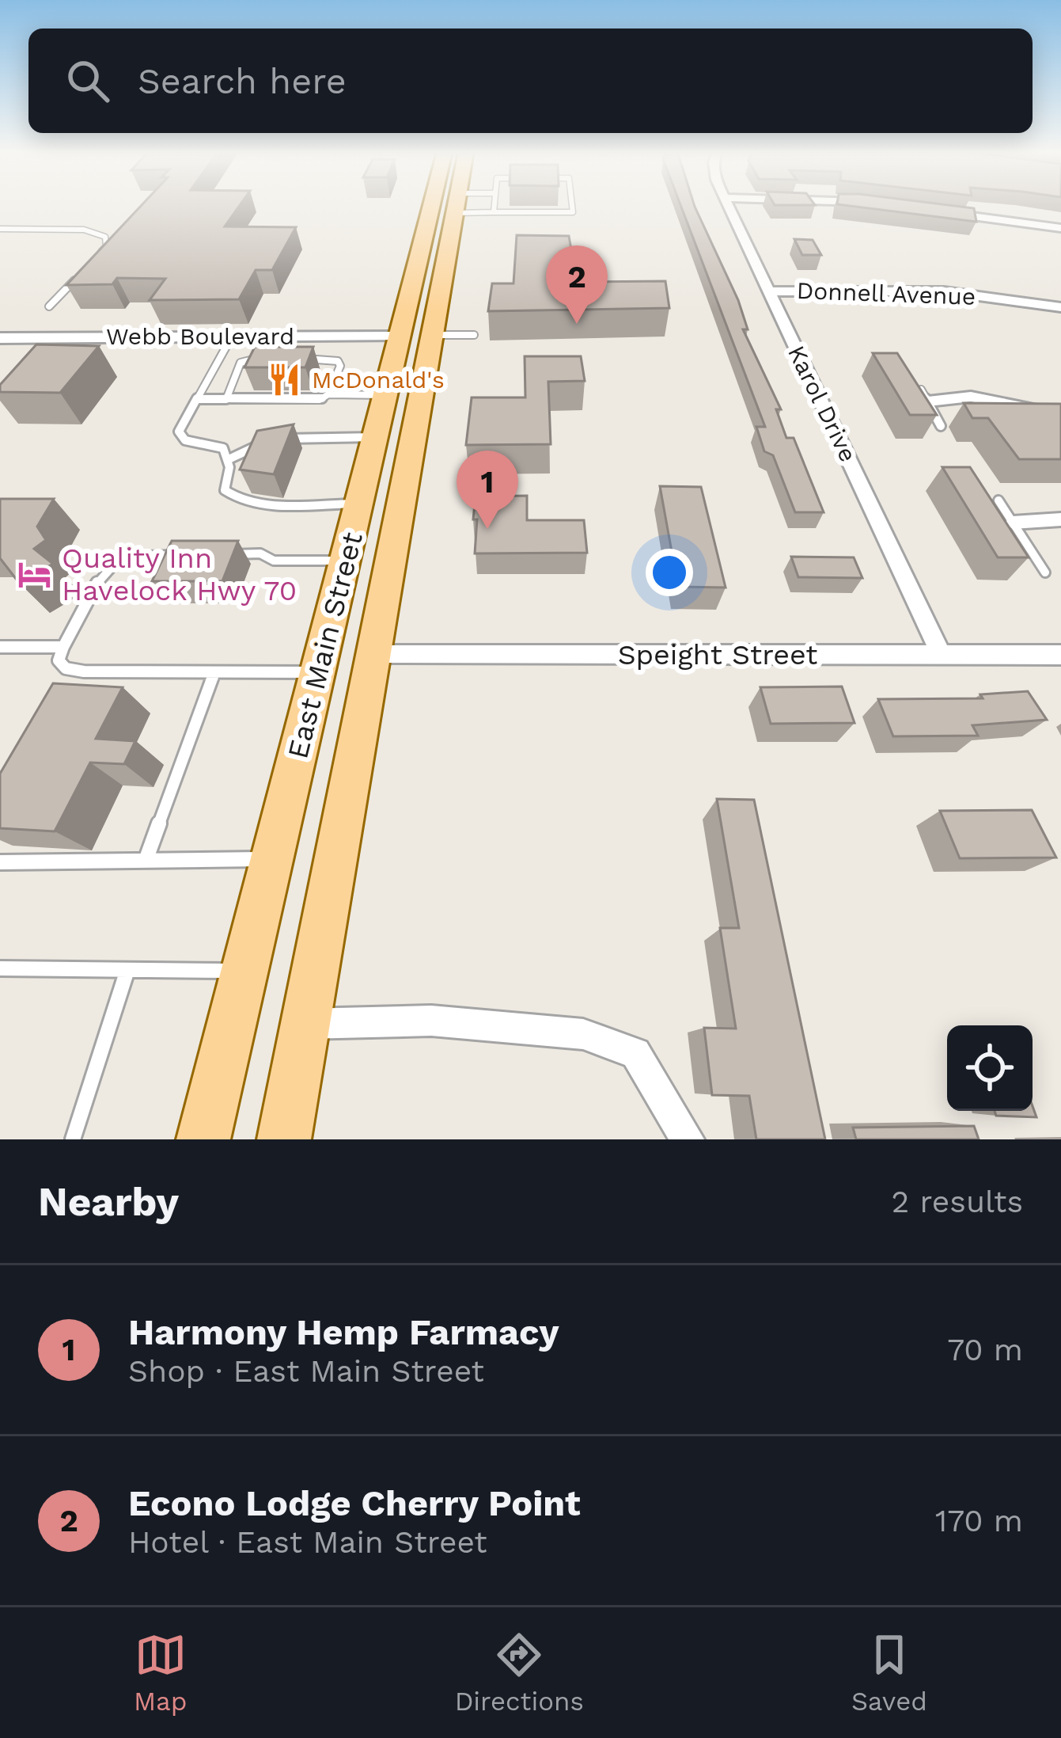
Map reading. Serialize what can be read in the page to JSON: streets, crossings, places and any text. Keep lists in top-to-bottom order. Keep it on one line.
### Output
{"streets":{"main road":["East Main Street"],"street":["Donnell Avenue","Webb Boulevard","Karol Drive","Speight Street"]},"crossings":[["Donnell Avenue","Karol Drive"],["Webb Boulevard","East Main Street"],["Karol Drive","Speight Street"],["East Main Street","Speight Street"]],"places":{"restaurant":["McDonald's"],"hotel":["Quality Inn Havelock Hwy 70"]},"page":{"search":"Search here","pins":["2","1"],"heading":["Nearby","2 results"],"list":[{"mark":"1","name":"Harmony Hemp Farmacy","note":"Shop · East Main Street","value":"70 m"},{"mark":"2","name":"Econo Lodge Cherry Point","note":"Hotel · East Main Street","value":"170 m"}],"nav":["Map","Directions","Saved"]}}
